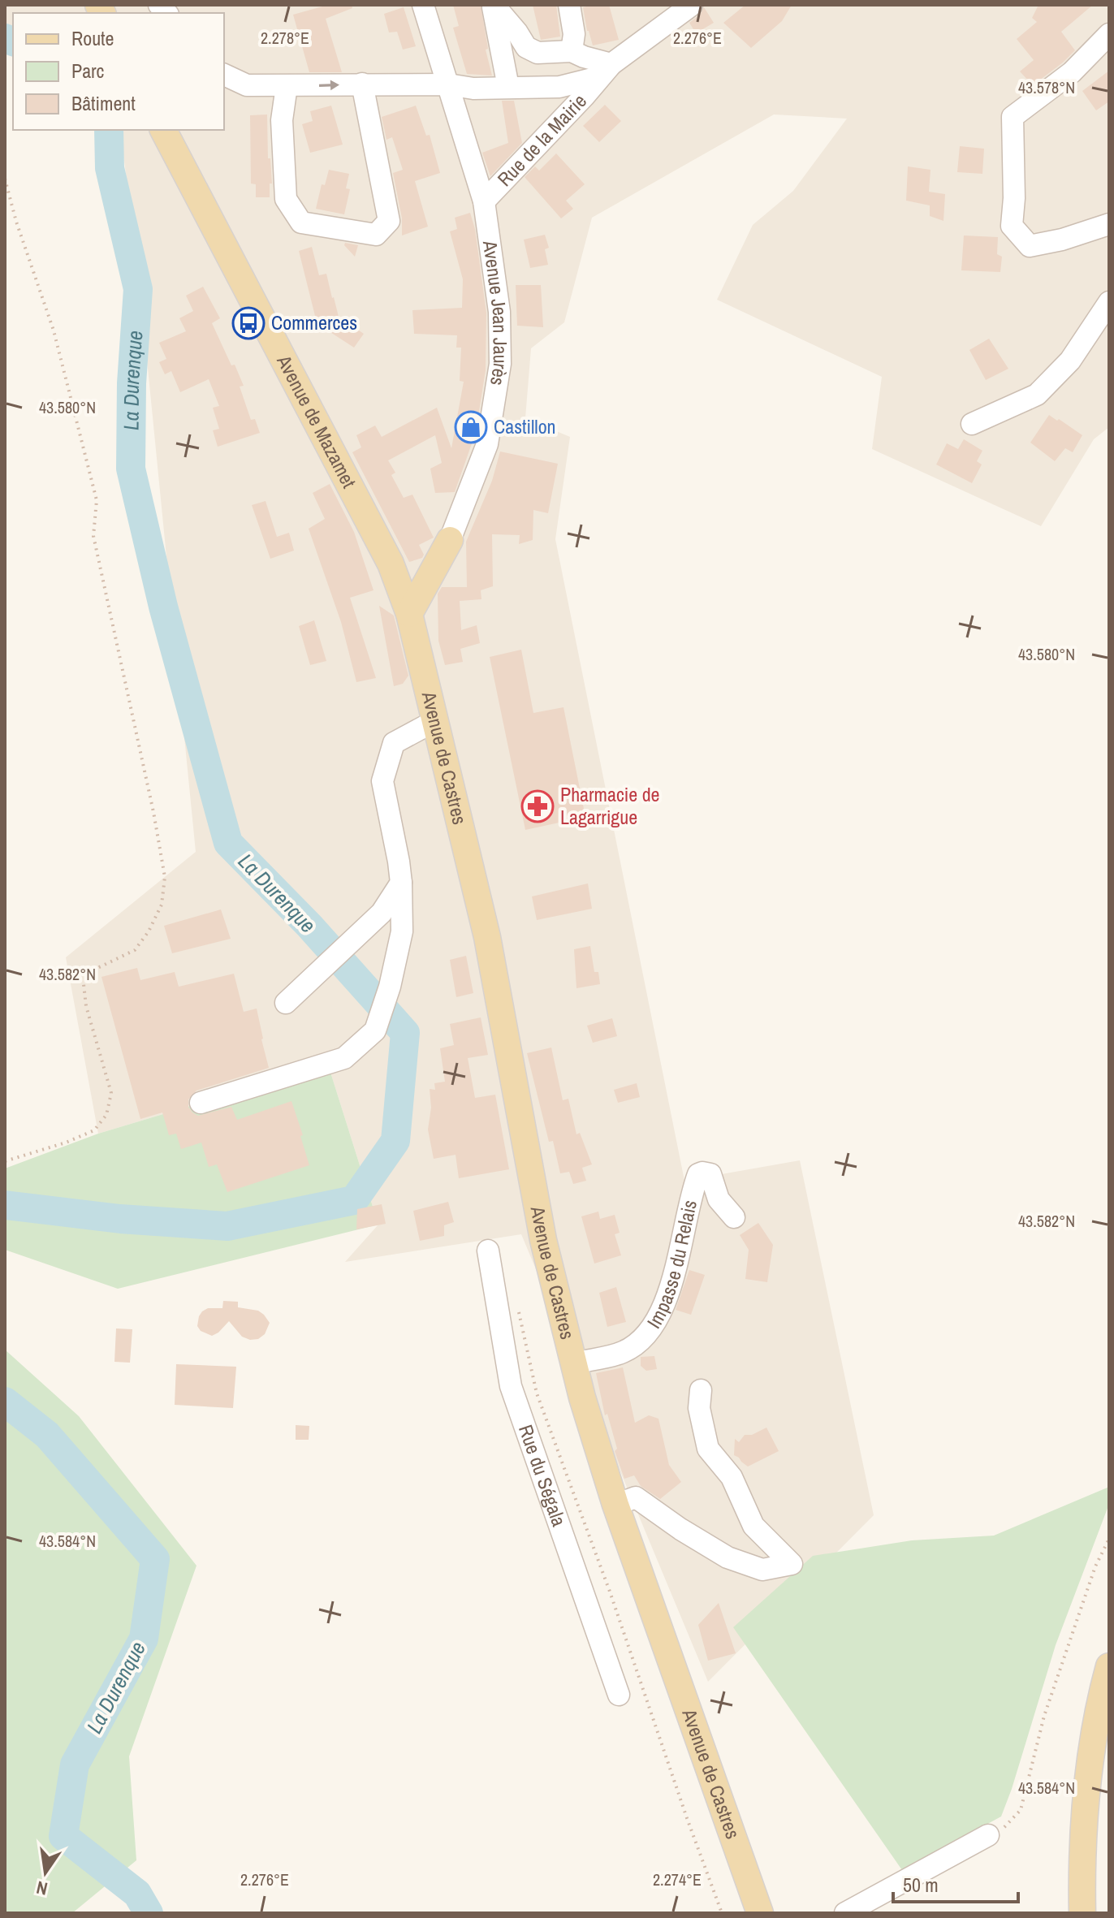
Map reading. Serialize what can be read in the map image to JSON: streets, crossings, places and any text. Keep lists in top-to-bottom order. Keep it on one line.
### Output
{"streets":{"main road":["Avenue Jean Jaurès","Avenue de Mazamet","Avenue de Castres"],"street":["Rue de la Mairie","Impasse du Relais","Rue du Ségala"]},"crossings":[["Rue de la Mairie","Avenue Jean Jaurès"],["Avenue Jean Jaurès","Avenue de Mazamet"],["Avenue Jean Jaurès","Avenue de Castres"],["Avenue de Mazamet","Avenue de Castres"],["Avenue de Castres","Impasse du Relais"]],"water":["La Durenque"],"places":{"bus stop":["Commerces"],"shop":["Castillon"],"pharmacy":["Pharmacie de Lagarrigue"]},"legend":["Route","Parc","Bâtiment"],"scale_bar":"50 m","north":"bottom","coordinates":["2.278°E","2.276°E","43.578°N","43.580°N","43.582°N","43.584°N","2.274°E"]}
